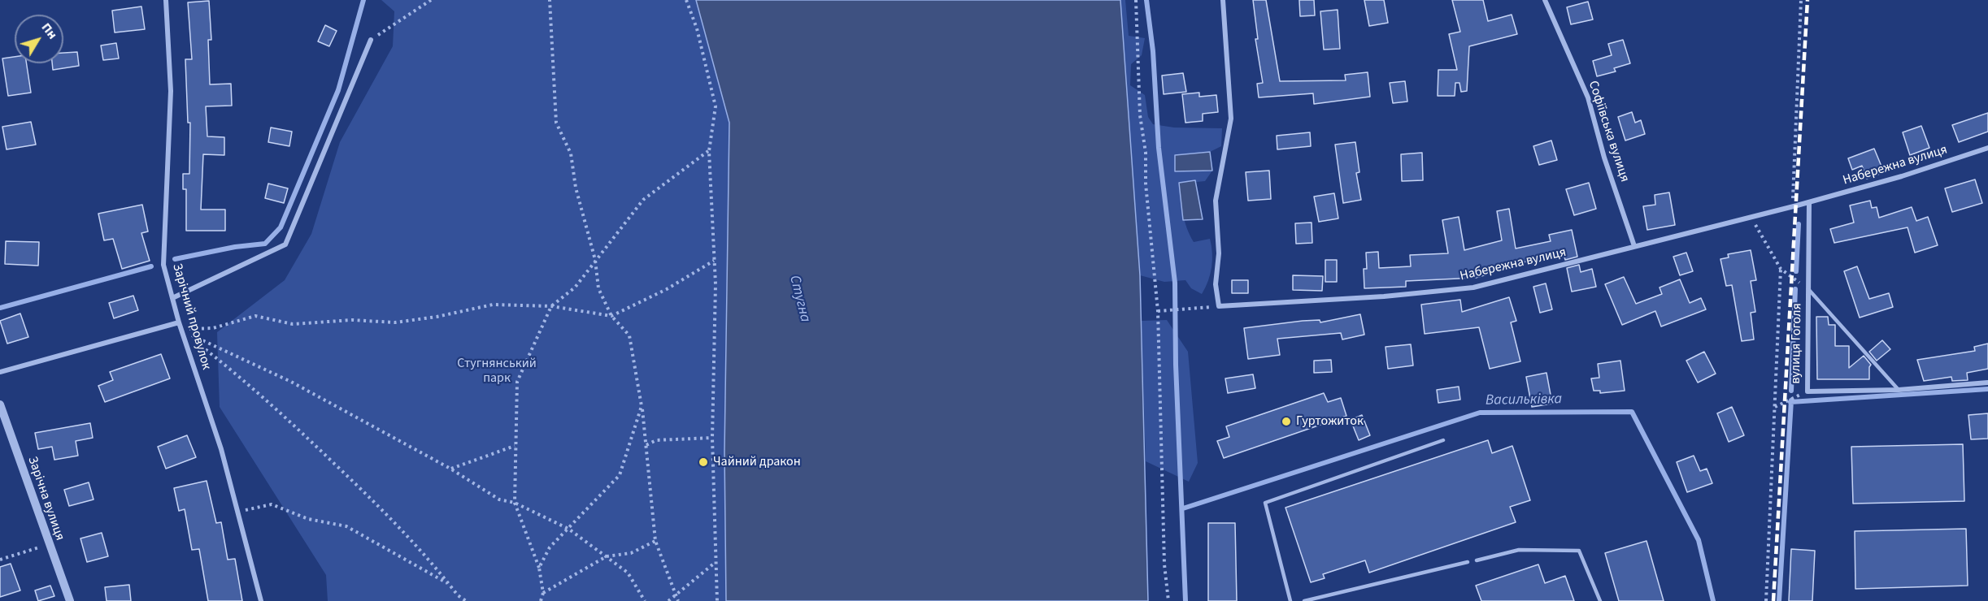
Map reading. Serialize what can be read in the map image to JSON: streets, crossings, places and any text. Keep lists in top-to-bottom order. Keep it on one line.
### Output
{"streets":{"street":["Софіївська вулиця","Набережна вулиця","Зарічний провулок","вулиця Гоголя","Зарічна вулиця"]},"crossings":[["Софіївська вулиця","Набережна вулиця"],["Набережна вулиця","вулиця Гоголя"]],"water":["Стугна","Васильківка"],"parks":["Стугнянський парк"],"places":["Гуртожиток","Чайний дракон"],"north":"top right"}
